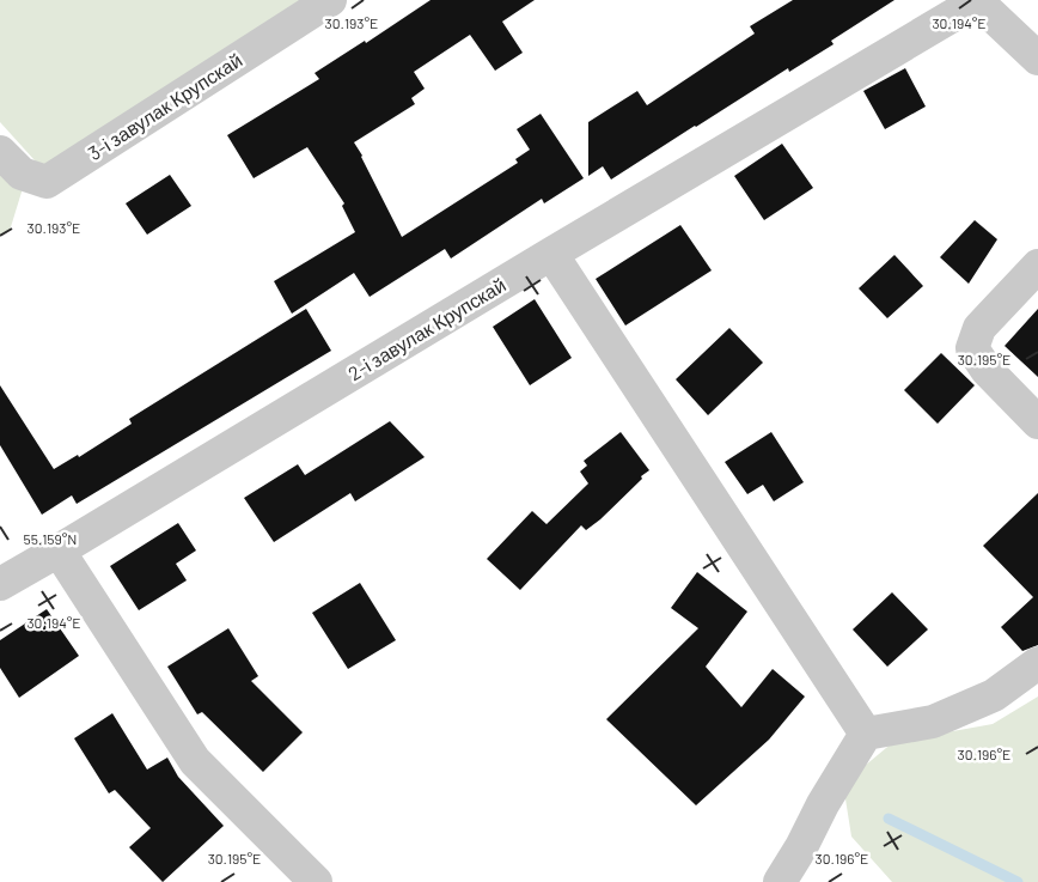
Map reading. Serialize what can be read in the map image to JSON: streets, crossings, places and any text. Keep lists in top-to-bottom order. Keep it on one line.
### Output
{"streets":{"street":["3-і завулак Крупскай","2-і завулак Крупскай"]},"coordinates":["30.193°E","30.194°E","30.195°E","55.159°N","30.196°E"]}
